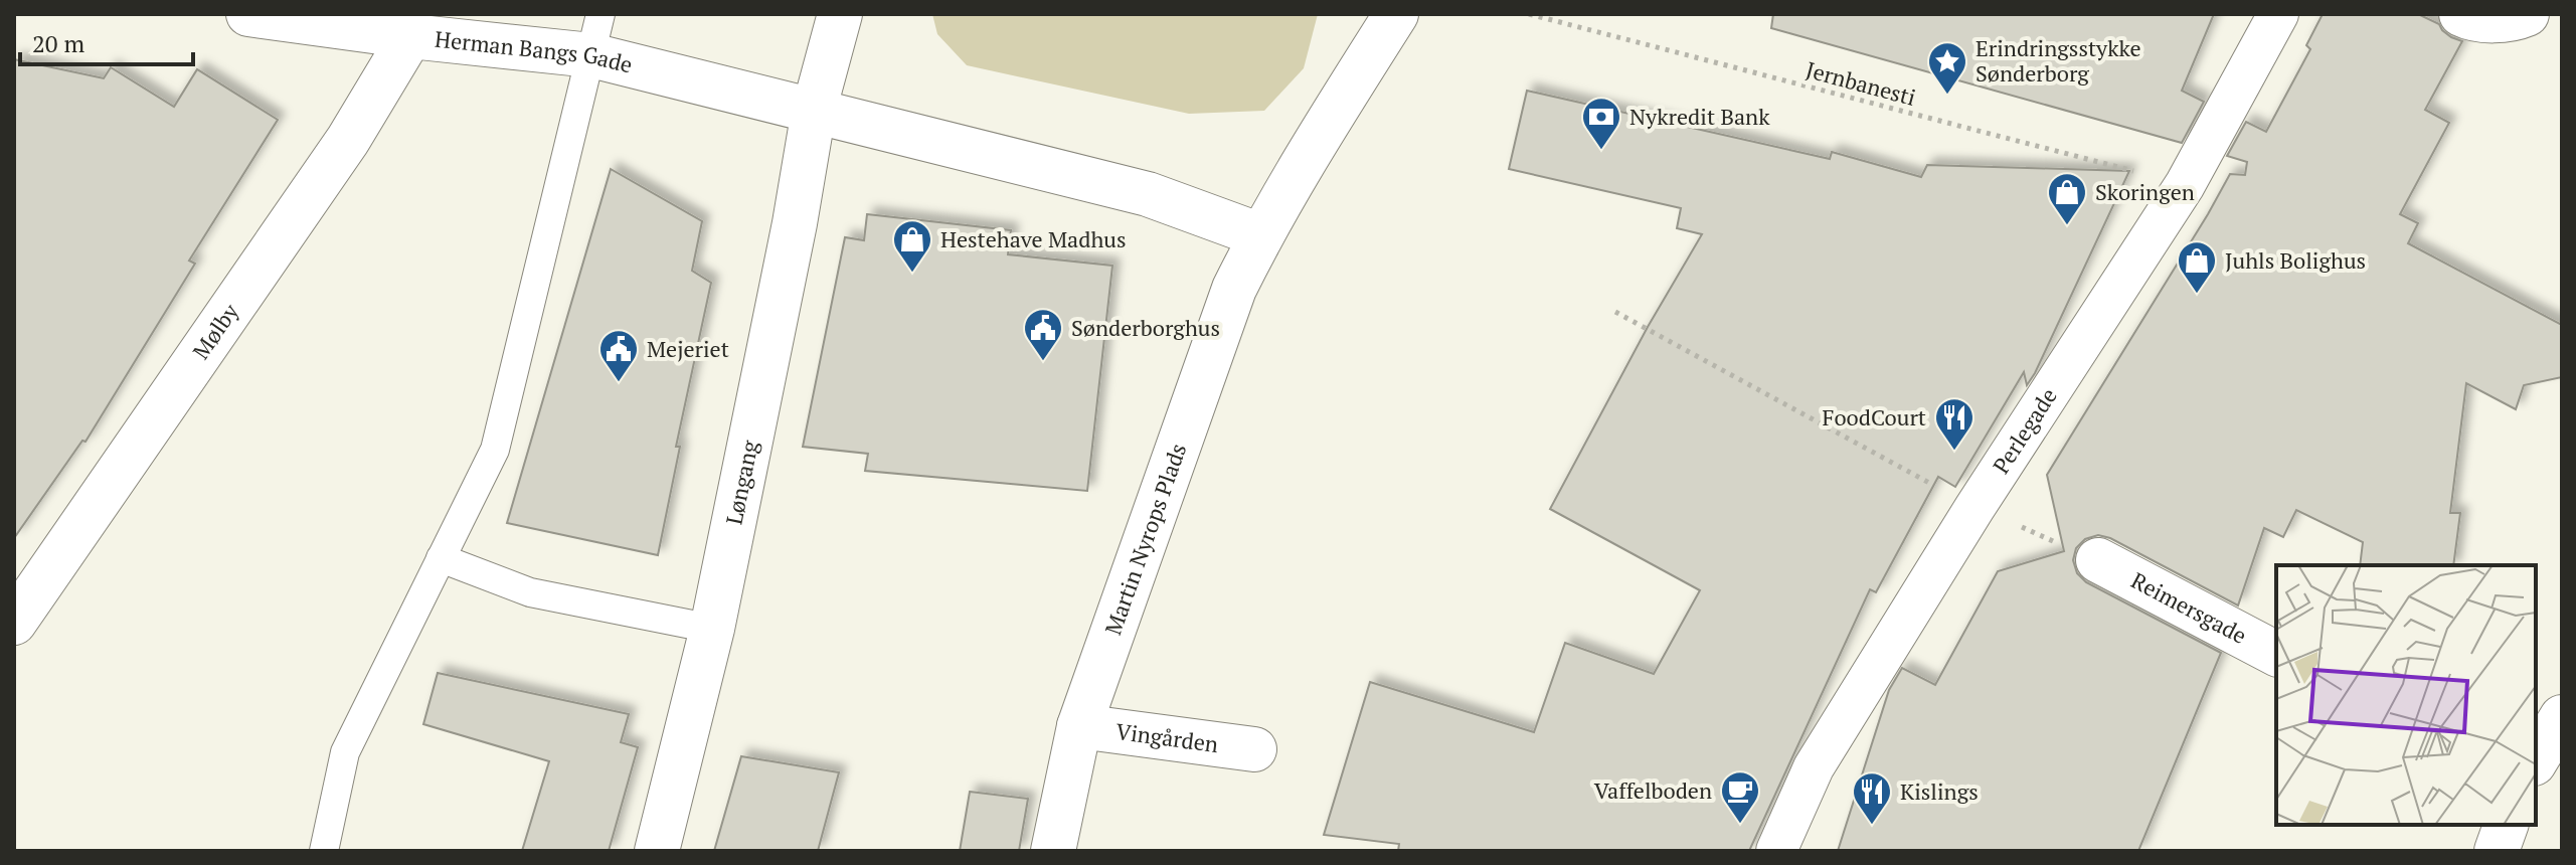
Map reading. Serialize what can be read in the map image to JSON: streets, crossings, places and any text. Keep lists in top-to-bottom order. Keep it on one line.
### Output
{"streets":{"street":["Herman Bangs Gade","Mølby","Perlegade","Løngang","Martin Nyrops Plads","Reimersgade","Vingården"],"path":["Jernbanesti"]},"crossings":[["Herman Bangs Gade","Mølby"],["Herman Bangs Gade","Løngang"],["Jernbanesti","Perlegade"],["Martin Nyrops Plads","Vingården"]],"places":{"place":["Erindringsstykke Sønderborg"],"bank":["Nykredit Bank"],"shop":["Skoringen","Hestehave Madhus","Juhls Bolighus"],"public building":["Sønderborghus","Mejeriet"],"restaurant":["FoodCourt","Kislings"],"cafe":["Vaffelboden"]},"scale_bar":"20 m"}
